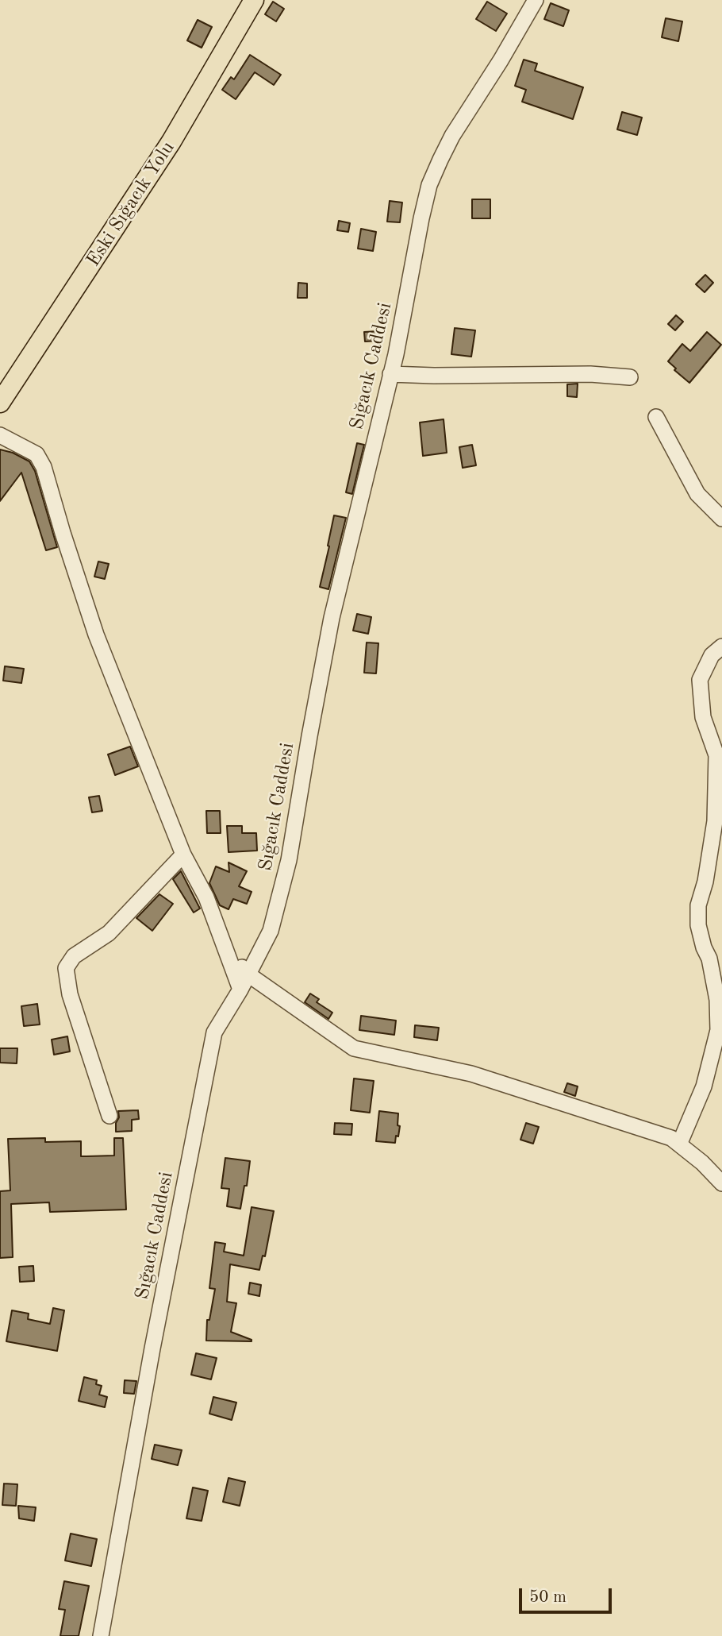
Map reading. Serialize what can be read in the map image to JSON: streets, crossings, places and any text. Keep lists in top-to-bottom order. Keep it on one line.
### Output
{"streets":{"main road":["Eski Sığacık Yolu"],"street":["Sığacık Caddesi"]},"scale_bar":"50 m"}
